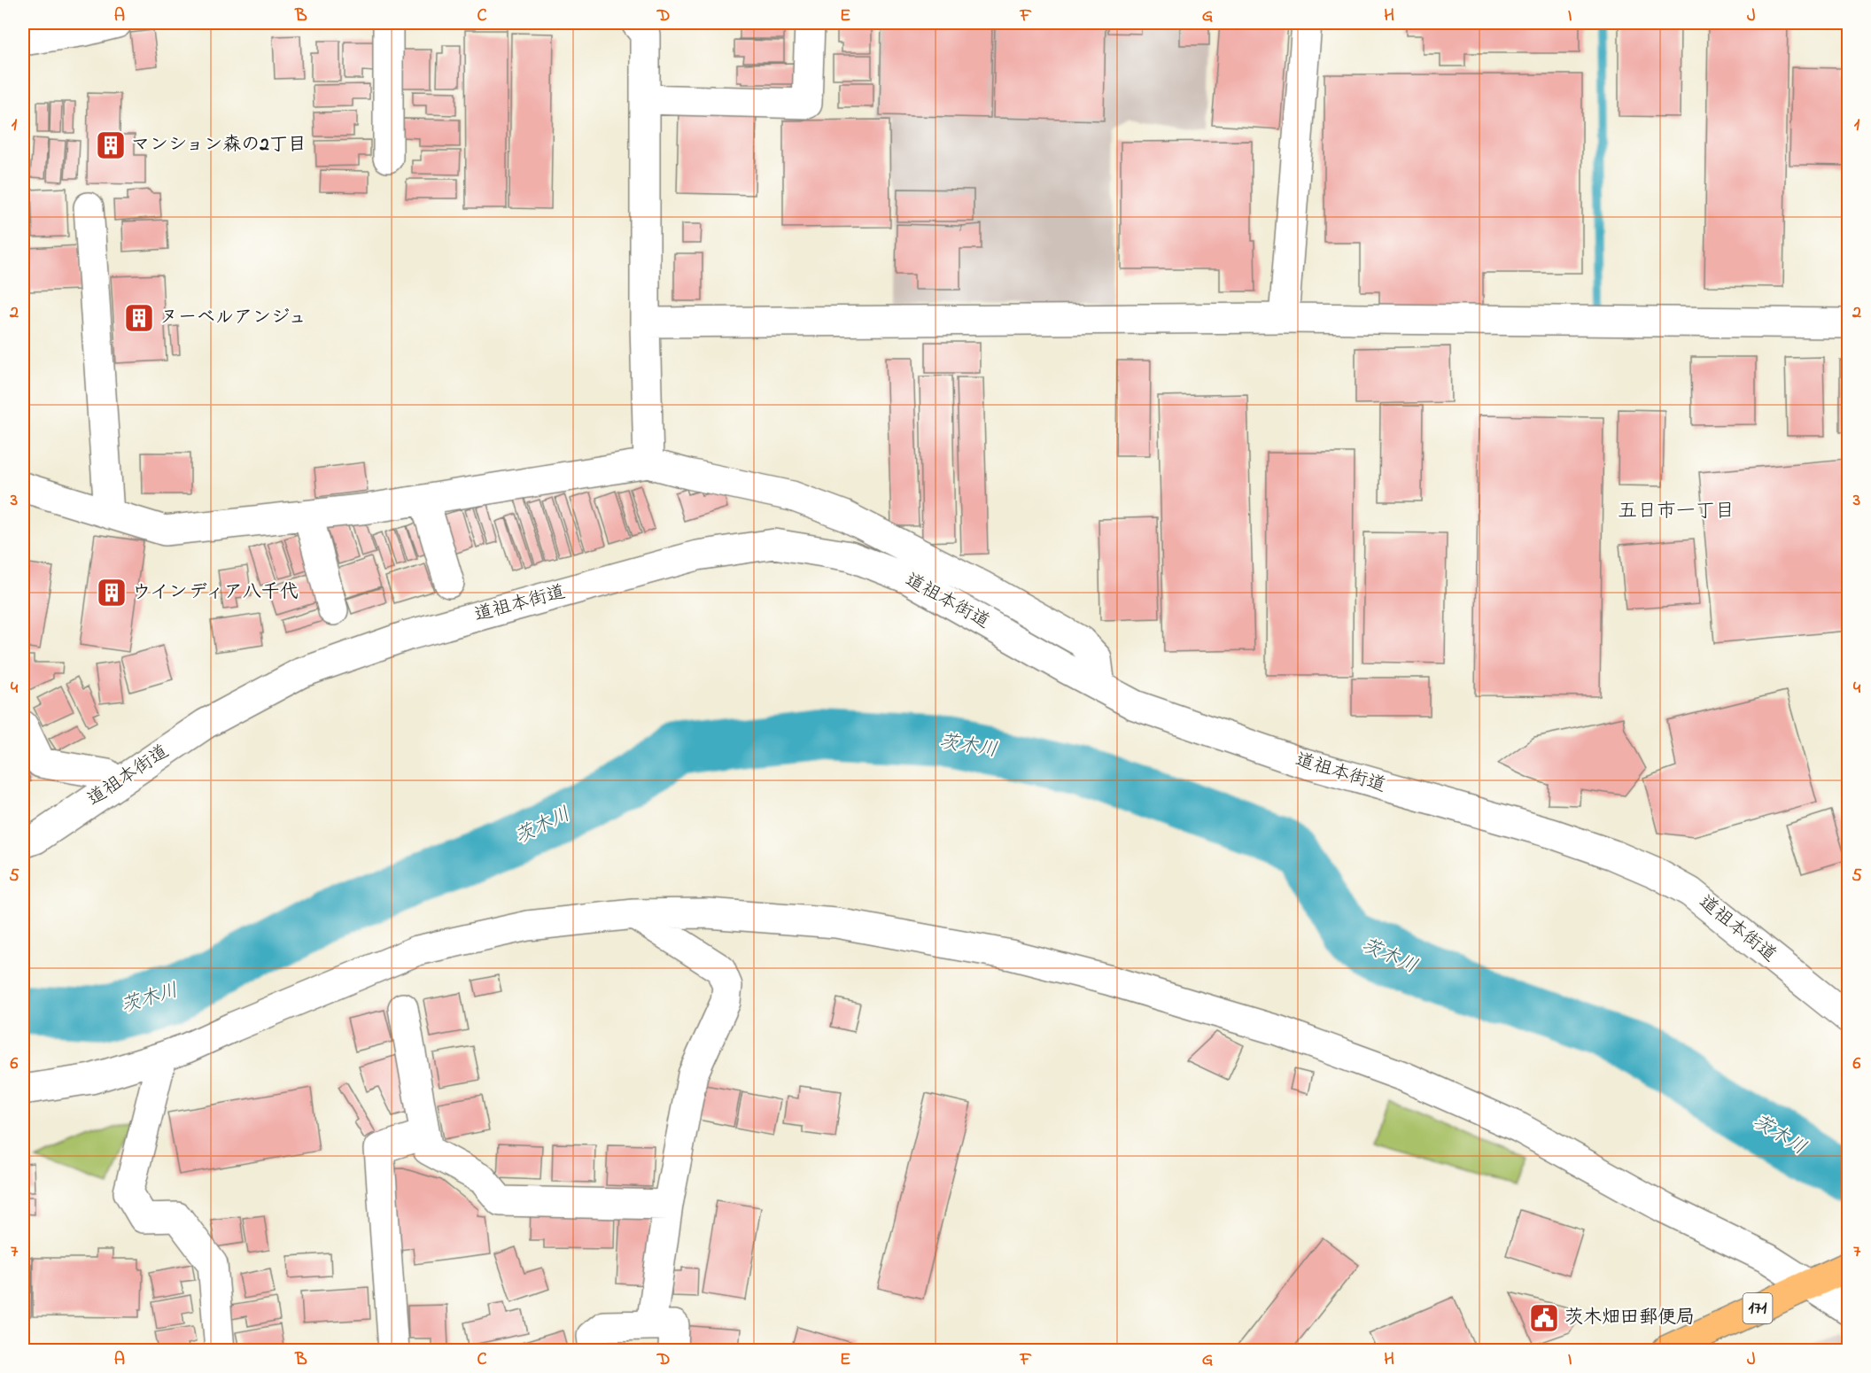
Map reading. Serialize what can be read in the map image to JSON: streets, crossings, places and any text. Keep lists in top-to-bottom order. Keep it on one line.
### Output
{"streets":{"highway":["171"],"street":["道祖本街道"]},"districts":["五日市一丁目"],"water":["茨木川"],"places":{"building":["マンション森の2丁目","ヌーベルアンジュ","ウインディア八千代"],"public building":["茨木畑田郵便局"]},"grid":{"columns":["A","B","C","D","E","F","G","H","I","J"],"rows":["1","2","3","4","5","6","7"]}}
